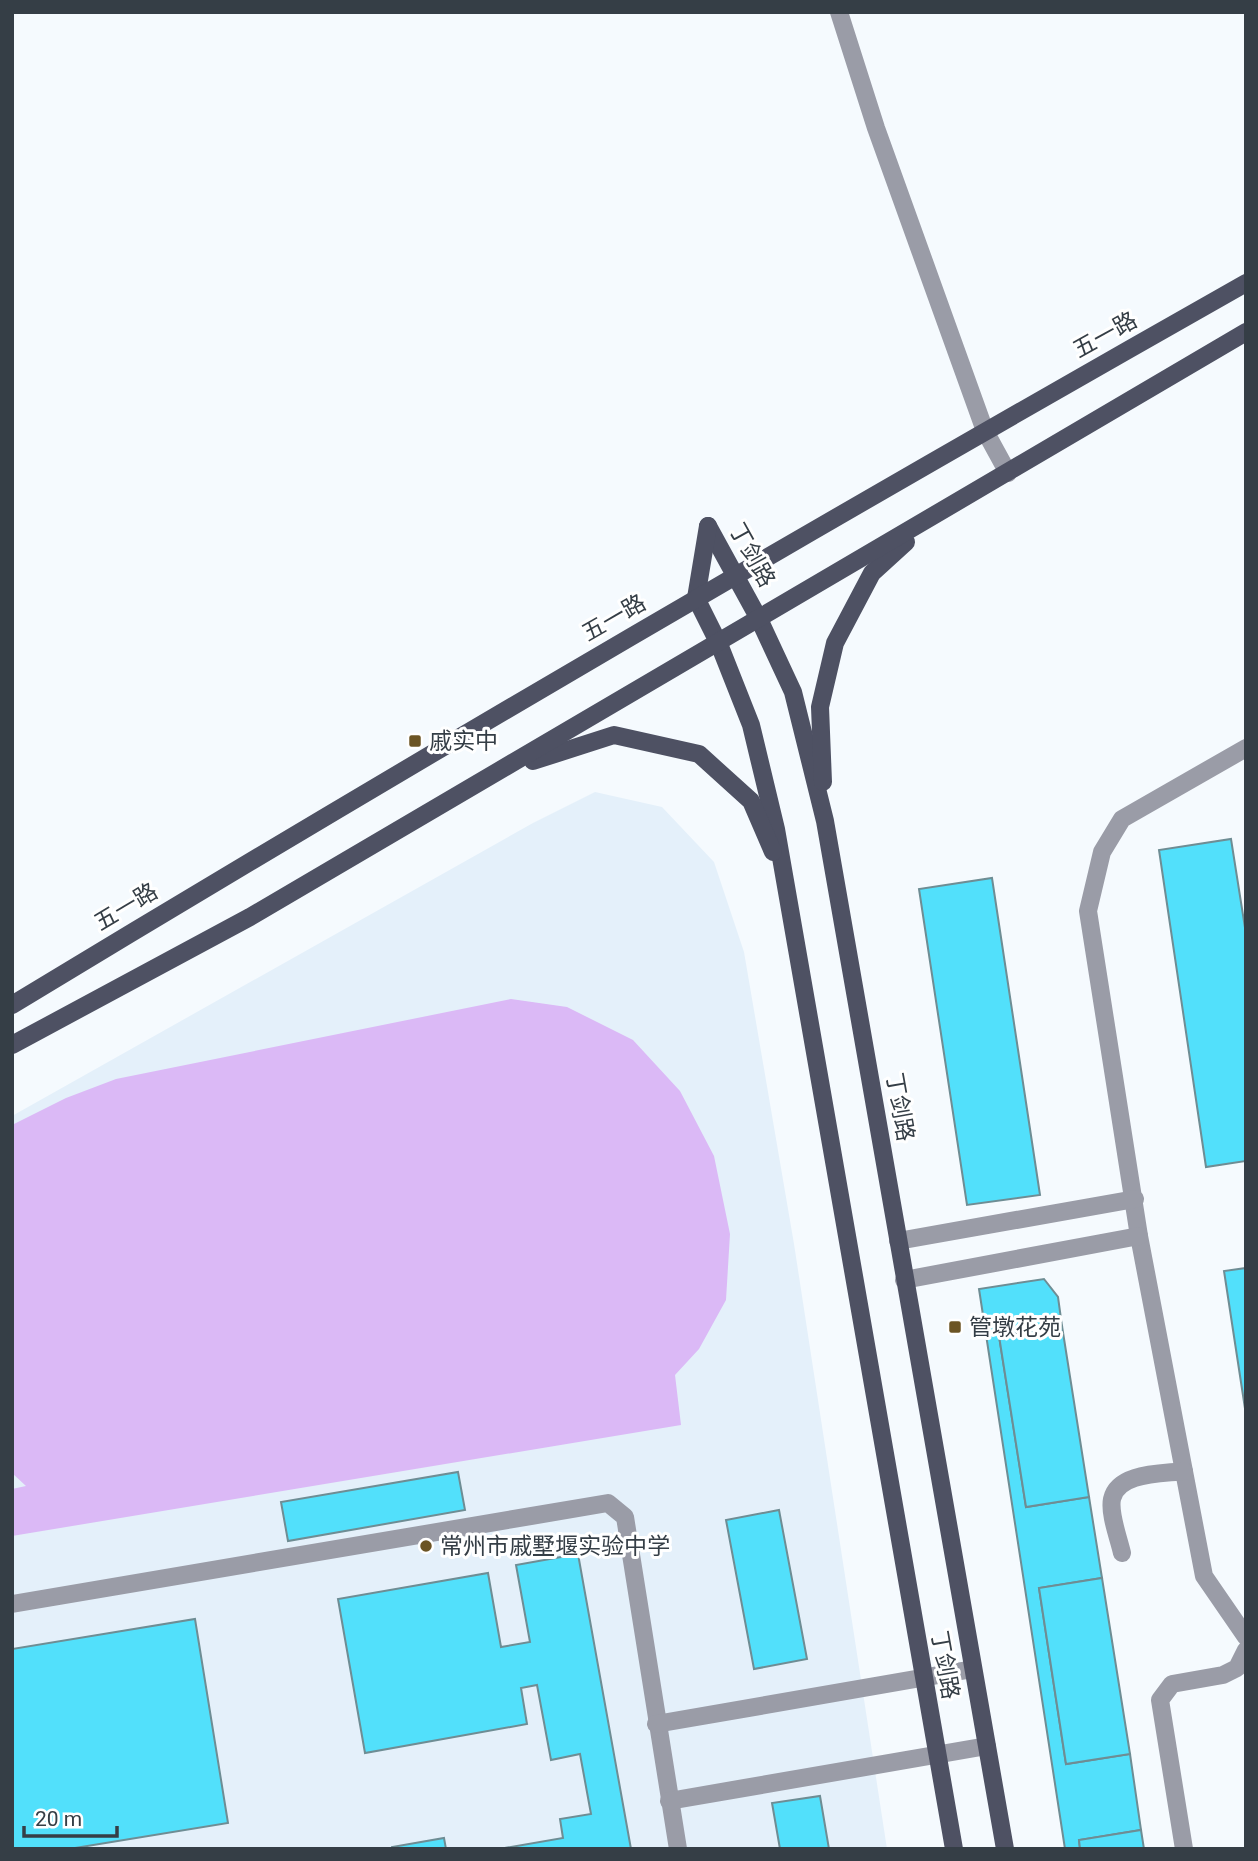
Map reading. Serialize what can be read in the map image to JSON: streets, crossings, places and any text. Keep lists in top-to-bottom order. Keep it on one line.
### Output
{"streets":{"main road":["五一路","丁剑路"]},"crossings":[["五一路","丁剑路"]],"places":{"transit":["戚实中","管墩花苑"],"other":["常州市戚墅堰实验中学"]},"scale_bar":"20 m"}
